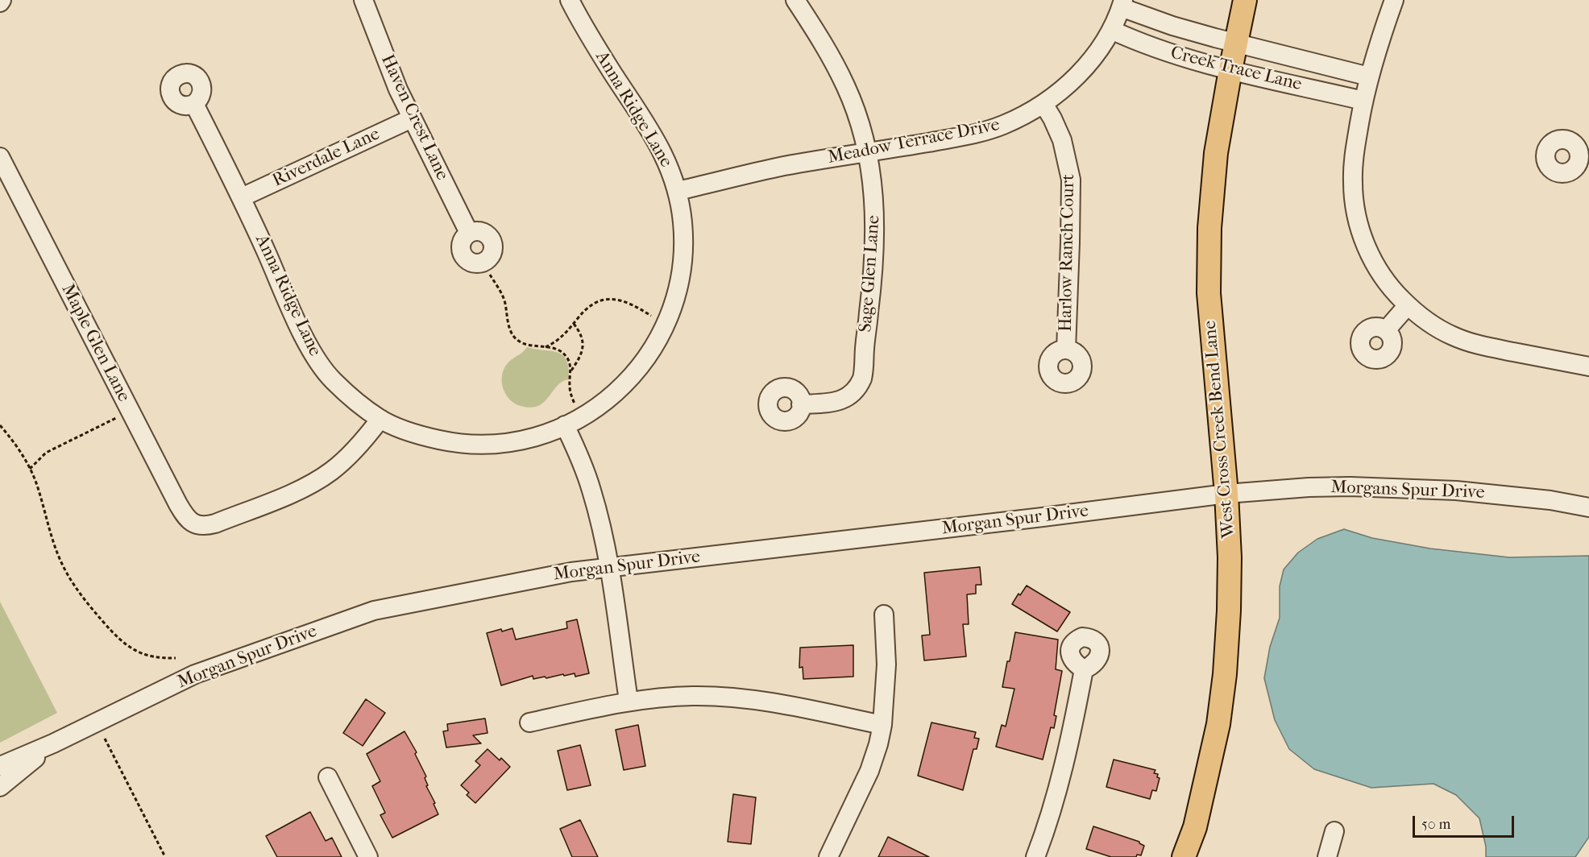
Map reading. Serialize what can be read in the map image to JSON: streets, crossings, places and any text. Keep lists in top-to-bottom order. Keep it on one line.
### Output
{"streets":{"main road":["West Cross Creek Bend Lane"],"street":["Creek Trace Lane","Anna Ridge Lane","Haven Crest Lane","Meadow Terrace Drive","Riverdale Lane","Harlow Ranch Court","Sage Glen Lane","Maple Glen Lane","Morgans Spur Drive","Morgan Spur Drive"]},"crossings":[["Creek Trace Lane","Meadow Terrace Drive"],["Creek Trace Lane","West Cross Creek Bend Lane"],["Anna Ridge Lane","Meadow Terrace Drive"],["Anna Ridge Lane","Riverdale Lane"],["Anna Ridge Lane","Maple Glen Lane"],["Haven Crest Lane","Riverdale Lane"],["Meadow Terrace Drive","Harlow Ranch Court"],["Meadow Terrace Drive","Sage Glen Lane"],["West Cross Creek Bend Lane","Morgans Spur Drive"],["West Cross Creek Bend Lane","Morgan Spur Drive"],["Morgans Spur Drive","Morgan Spur Drive"]],"scale_bar":"50 m"}
